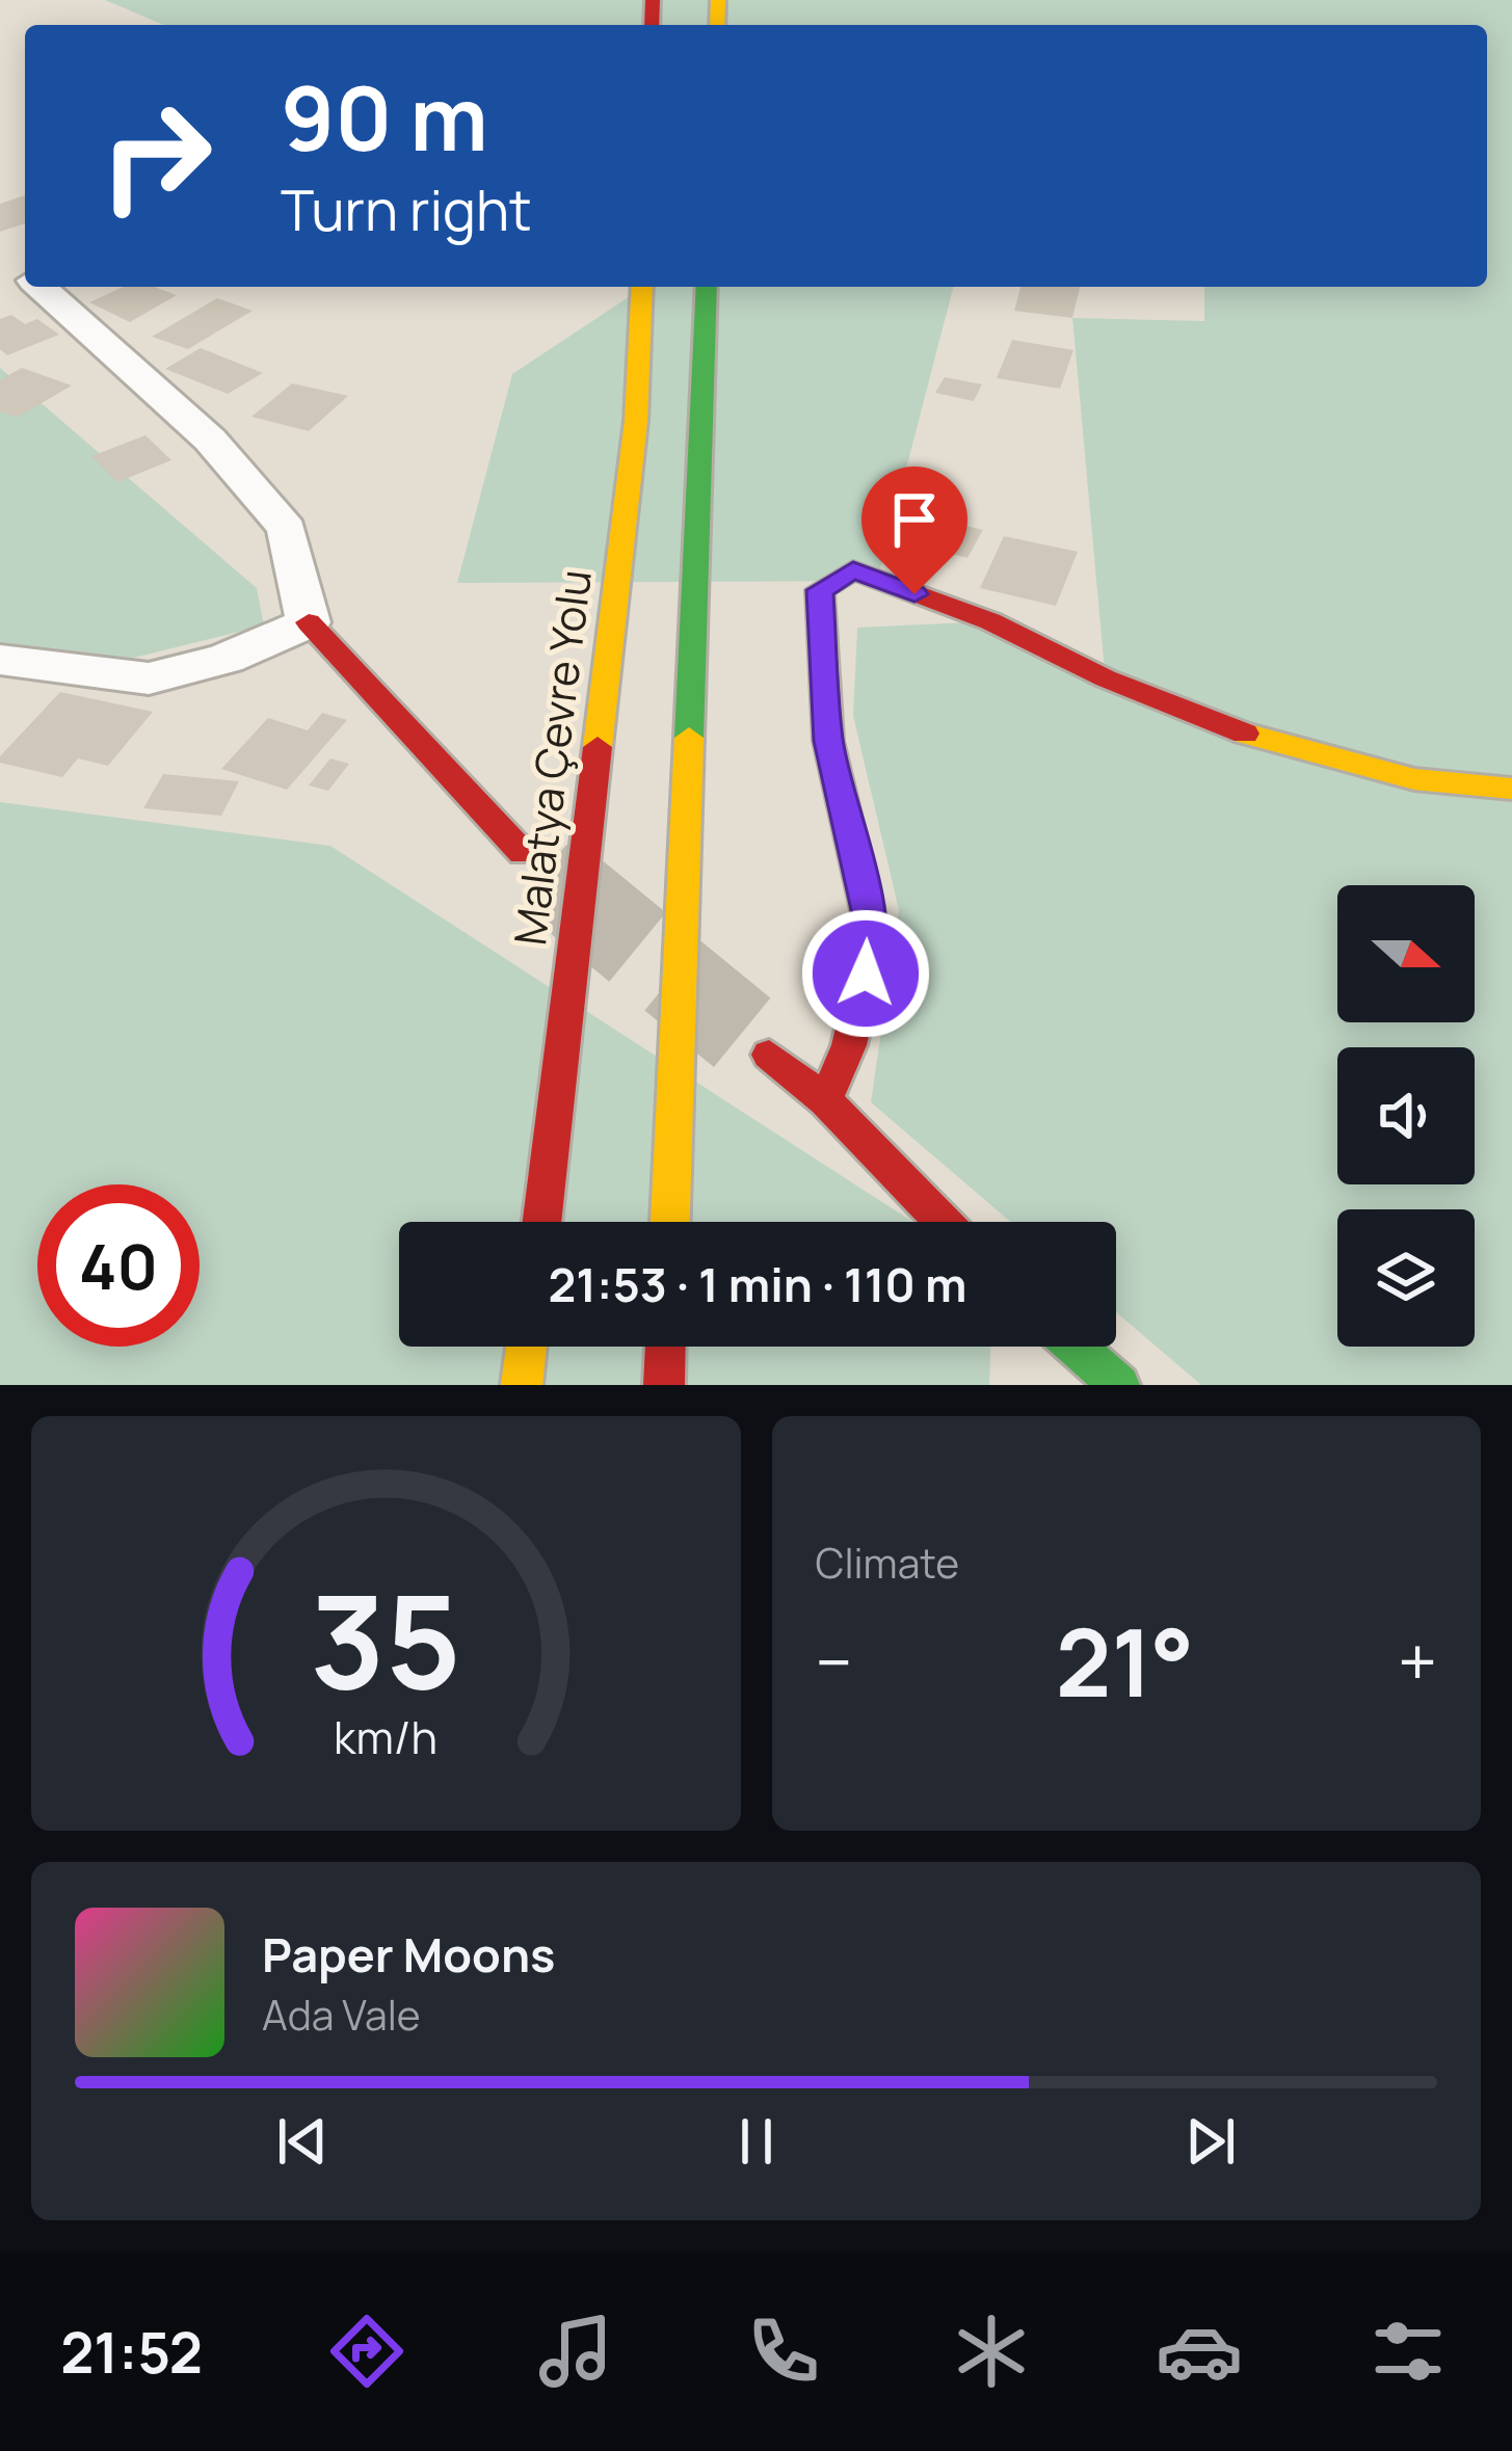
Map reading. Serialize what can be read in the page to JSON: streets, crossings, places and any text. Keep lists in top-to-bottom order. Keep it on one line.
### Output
{"streets":{"main road":["Malatya Çevre Yolu"]},"north":"right","page":{"turn":["90 m","Turn right"],"limit":"40","trip":"21:53 · 1 min · 110 m","tile":"Climate","heat":["−","21°","+"],"song":["Paper Moons","Ada Vale"],"tabs":"21:52","gauge":["35","km/h"]}}
